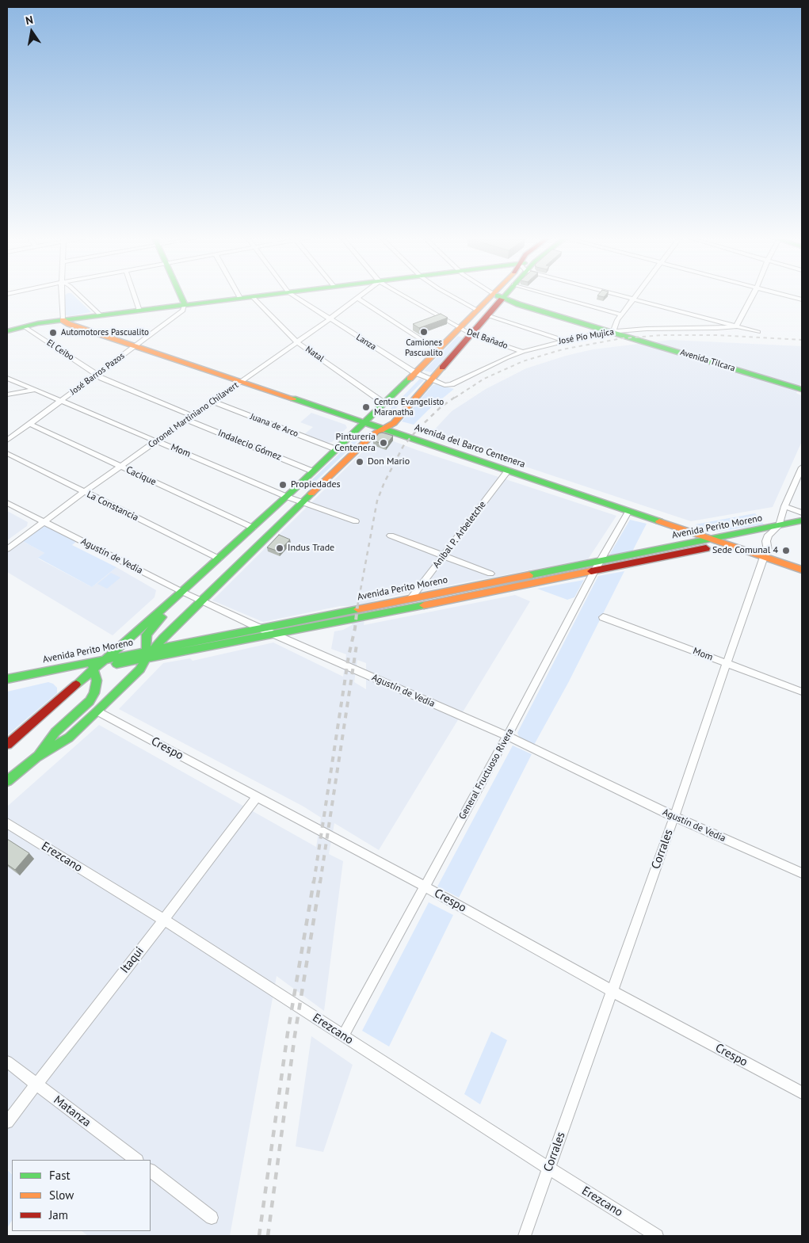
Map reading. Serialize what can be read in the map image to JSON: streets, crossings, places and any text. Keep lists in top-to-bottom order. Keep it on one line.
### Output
{"streets":{"main road":["Avenida Tilcara","Avenida del Barco Centenera","Avenida Perito Moreno"],"street":["José Pío Mujica","Del Bañado","Lanza","El Ceibo","Natal","José Barros Pazos","Coronel Martiniano Chilavert","Juana de Arco","Indalecio Gómez","Mom","Cacique","La Constancia","Anibal P. Arbeletche","Agustín de Vedia","Crespo","General Fructuoso Rivera","Corrales","Erezcano","Itaqui","Matanza"]},"crossings":[["José Pío Mujica","Del Bañado"],["José Pío Mujica","Lanza"],["José Pío Mujica","Avenida Tilcara"],["Lanza","Coronel Martiniano Chilavert"],["El Ceibo","José Barros Pazos"],["El Ceibo","Indalecio Gómez"],["Natal","Coronel Martiniano Chilavert"],["José Barros Pazos","Indalecio Gómez"],["José Barros Pazos","Avenida del Barco Centenera"],["José Barros Pazos","Mom"],["José Barros Pazos","Cacique"],["Coronel Martiniano Chilavert","Juana de Arco"],["Coronel Martiniano Chilavert","Indalecio Gómez"],["Coronel Martiniano Chilavert","Avenida del Barco Centenera"],["Coronel Martiniano Chilavert","Mom"],["Coronel Martiniano Chilavert","Cacique"],["Coronel Martiniano Chilavert","La Constancia"],["Coronel Martiniano Chilavert","Agustín de Vedia"],["Avenida del Barco Centenera","Avenida Perito Moreno"],["Avenida del Barco Centenera","Anibal P. Arbeletche"],["Avenida del Barco Centenera","General Fructuoso Rivera"],["Avenida del Barco Centenera","Corrales"],["Mom","Corrales"],["Avenida Perito Moreno","Anibal P. Arbeletche"],["Avenida Perito Moreno","Agustín de Vedia"],["Avenida Perito Moreno","General Fructuoso Rivera"],["Avenida Perito Moreno","Corrales"],["Agustín de Vedia","General Fructuoso Rivera"],["Agustín de Vedia","Corrales"],["Crespo","General Fructuoso Rivera"],["Crespo","Corrales"],["Crespo","Itaqui"],["General Fructuoso Rivera","Erezcano"],["Corrales","Erezcano"],["Erezcano","Itaqui"],["Itaqui","Matanza"]],"places":["Camiones Pascualito","Automotores Pascualito","Centro Evangelisto Maranatha","Pinturería Centenera","Don Mario","Propiedades","Indus Trade","Sede Comunal 4"],"legend":["Fast","Slow","Jam"],"north":"top"}
